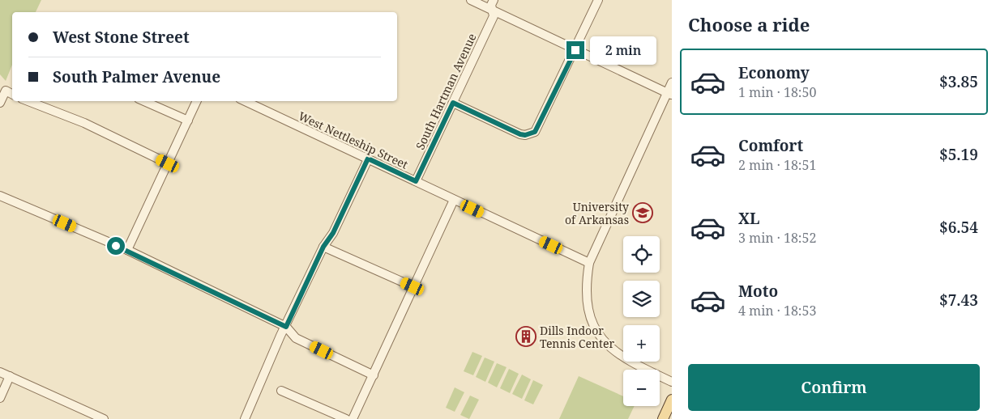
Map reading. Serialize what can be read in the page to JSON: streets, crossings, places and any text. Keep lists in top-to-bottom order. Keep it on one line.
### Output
{"streets":{"street":["South Hartman Avenue","West Nettleship Street"]},"crossings":[["South Hartman Avenue","West Nettleship Street"]],"places":{"school or university":["University of Arkansas"],"building":["Dills Indoor Tennis Center"]},"page":{"heading":"Choose a ride","banner":["West Stone Street","South Palmer Avenue"],"bubble":"2 min","list":[{"name":"Economy","note":"1 min · 18:50","value":"$3.85"},{"name":"Comfort","note":"2 min · 18:51","value":"$5.19"},{"name":"XL","note":"3 min · 18:52","value":"$6.54"},{"name":"Moto","note":"4 min · 18:53","value":"$7.43"}],"map_buttons":["+","−"],"buttons":"Confirm"}}
